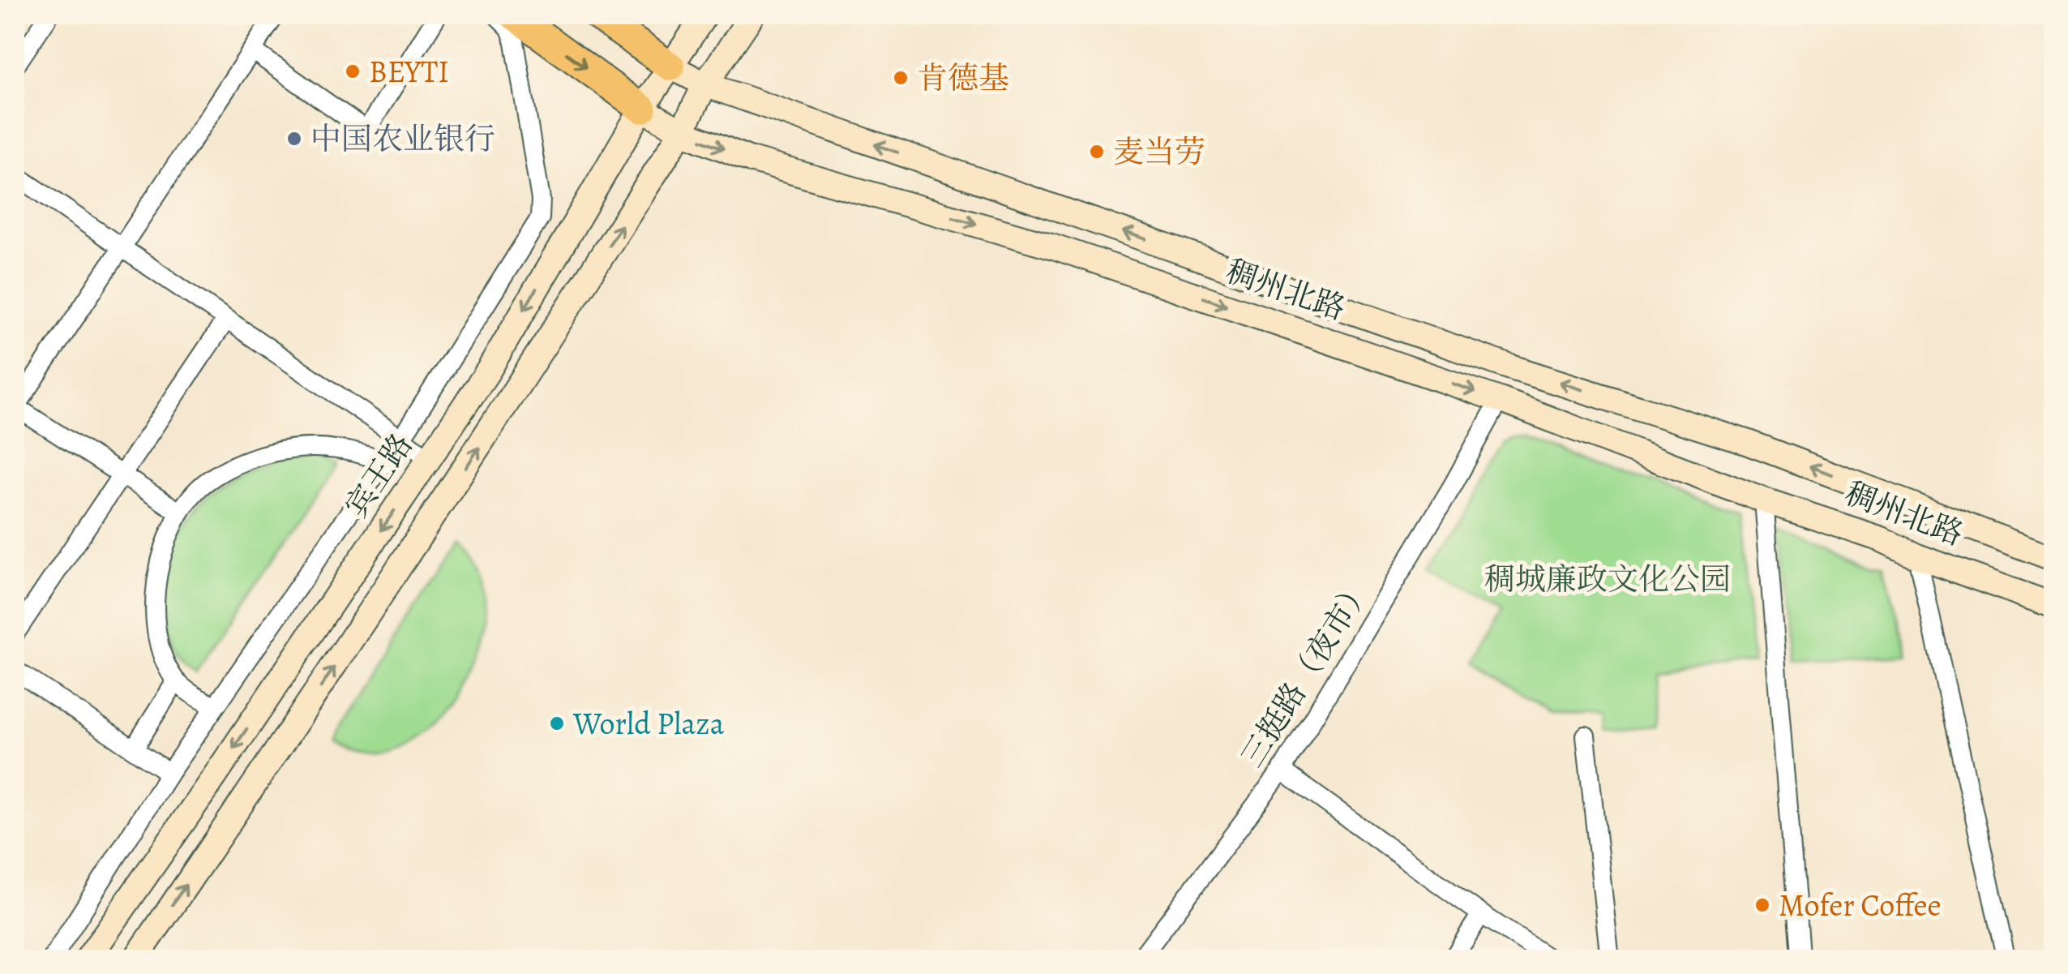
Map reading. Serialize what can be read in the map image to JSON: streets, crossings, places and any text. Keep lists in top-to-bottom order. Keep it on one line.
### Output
{"streets":{"main road":["稠州北路","宾王路"],"street":["三挺路（夜市）"]},"crossings":[["稠州北路","宾王路"],["稠州北路","三挺路（夜市）"]],"parks":["稠城廉政文化公园"],"places":["BEYTI","肯德基","中国农业银行","麦当劳","World Plaza","Mofer Coffee"]}
